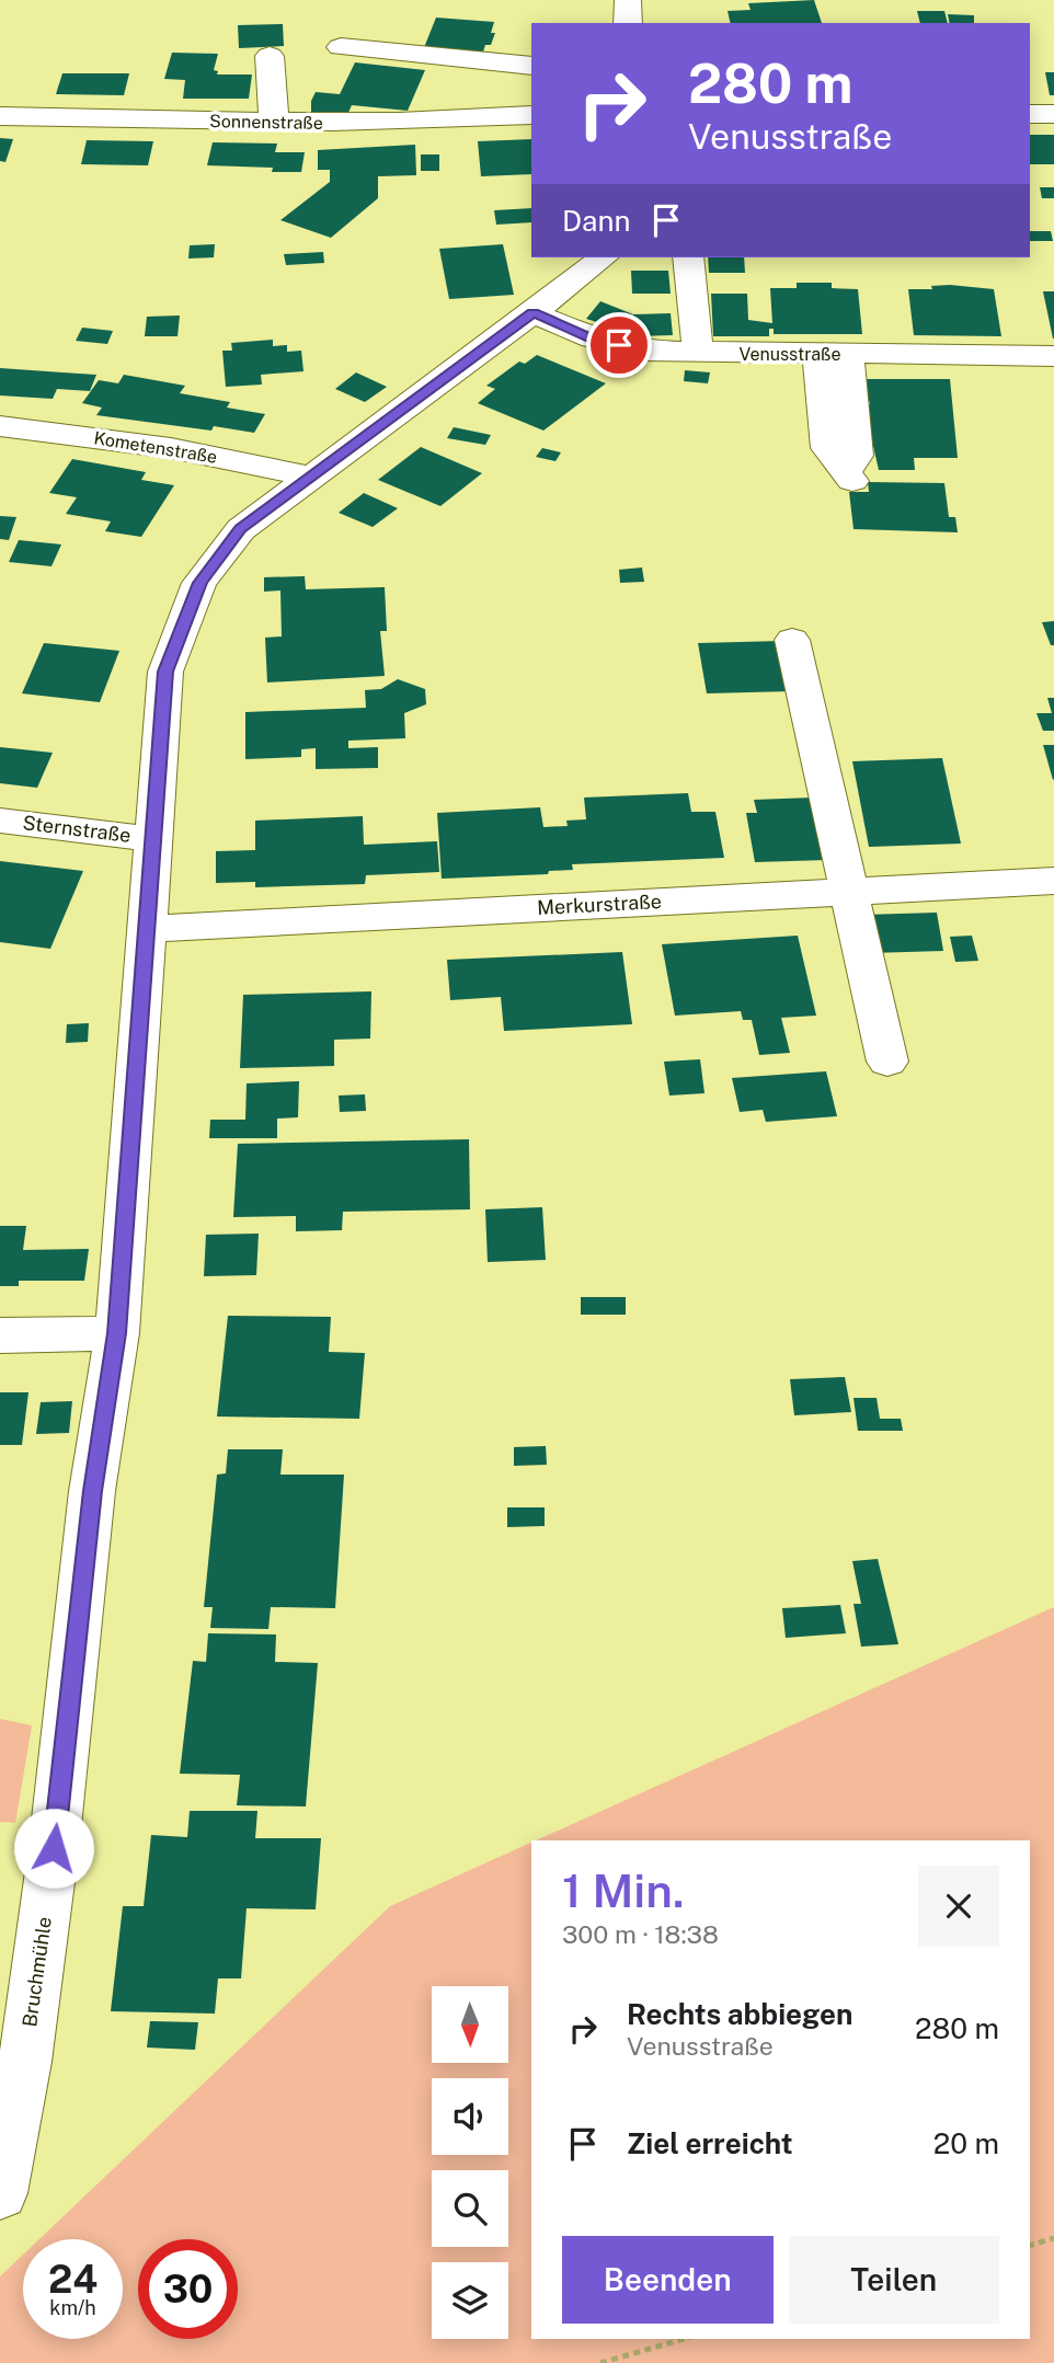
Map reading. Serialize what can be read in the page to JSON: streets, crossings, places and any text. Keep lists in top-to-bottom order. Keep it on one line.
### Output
{"streets":{"street":["Sonnenstraße","Venusstraße","Kometenstraße","Sternstraße","Merkurstraße","Bruchmühle"]},"crossings":[["Venusstraße","Bruchmühle"],["Kometenstraße","Bruchmühle"],["Sternstraße","Bruchmühle"],["Merkurstraße","Bruchmühle"]],"north":"bottom","page":{"turn":["280 m","Venusstraße"],"then":"Dann","heading":["1 Min.","300 m · 18:38"],"list":[{"name":"Rechts abbiegen","note":"Venusstraße","value":"280 m"},{"name":"Ziel erreicht","value":"20 m"}],"buttons":["Beenden","Teilen"],"speed":"24 km/h","limit":"30"}}
